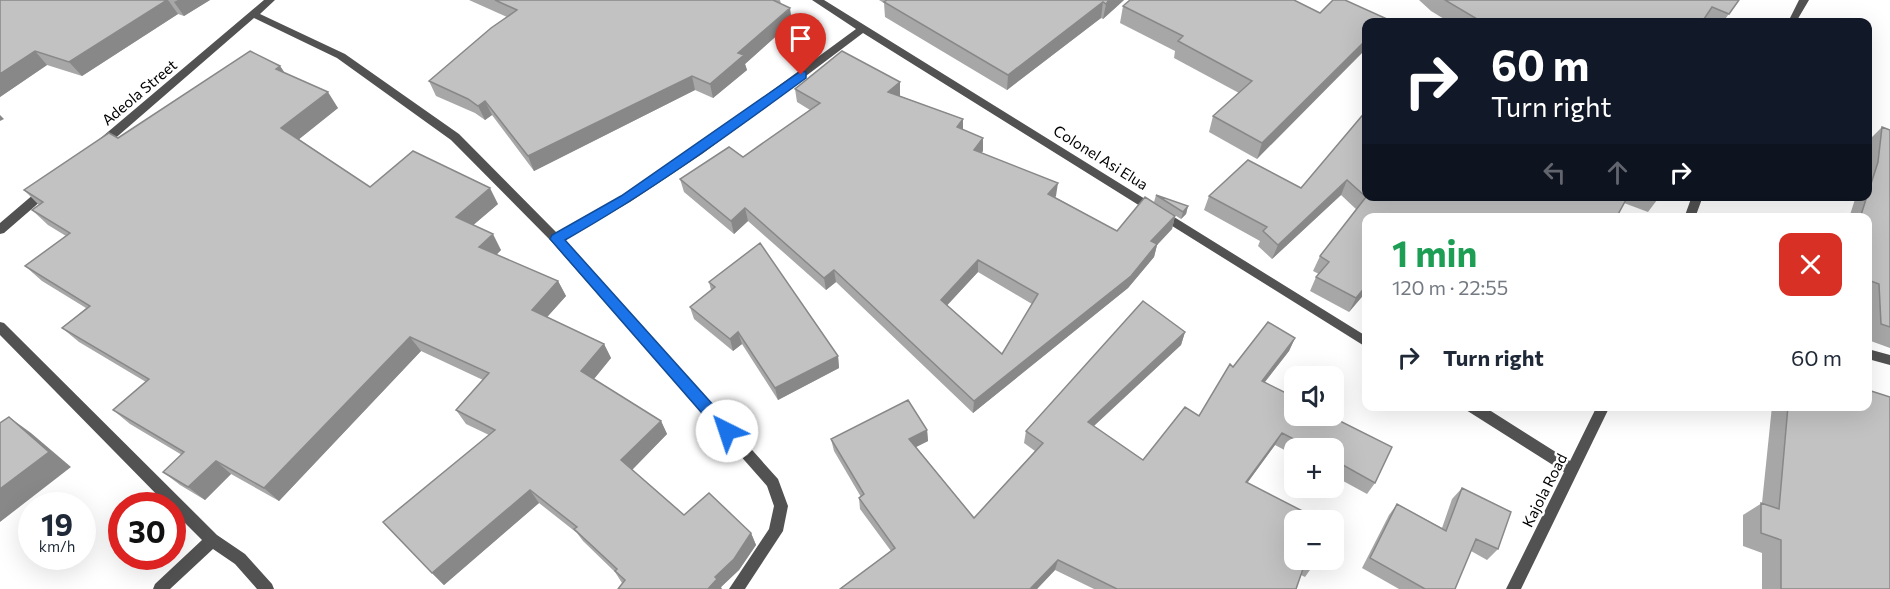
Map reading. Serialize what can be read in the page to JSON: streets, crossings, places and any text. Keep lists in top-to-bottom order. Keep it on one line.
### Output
{"streets":{"street":["Adeola Street","Colonel Asi Elua","Kajola Road"]},"page":{"turn":["60 m","Turn right"],"heading":["1 min","120 m · 22:55"],"list":[{"name":"Turn right","value":"60 m"}],"map_buttons":["+","−"],"speed":"19 km/h","limit":"30"}}
